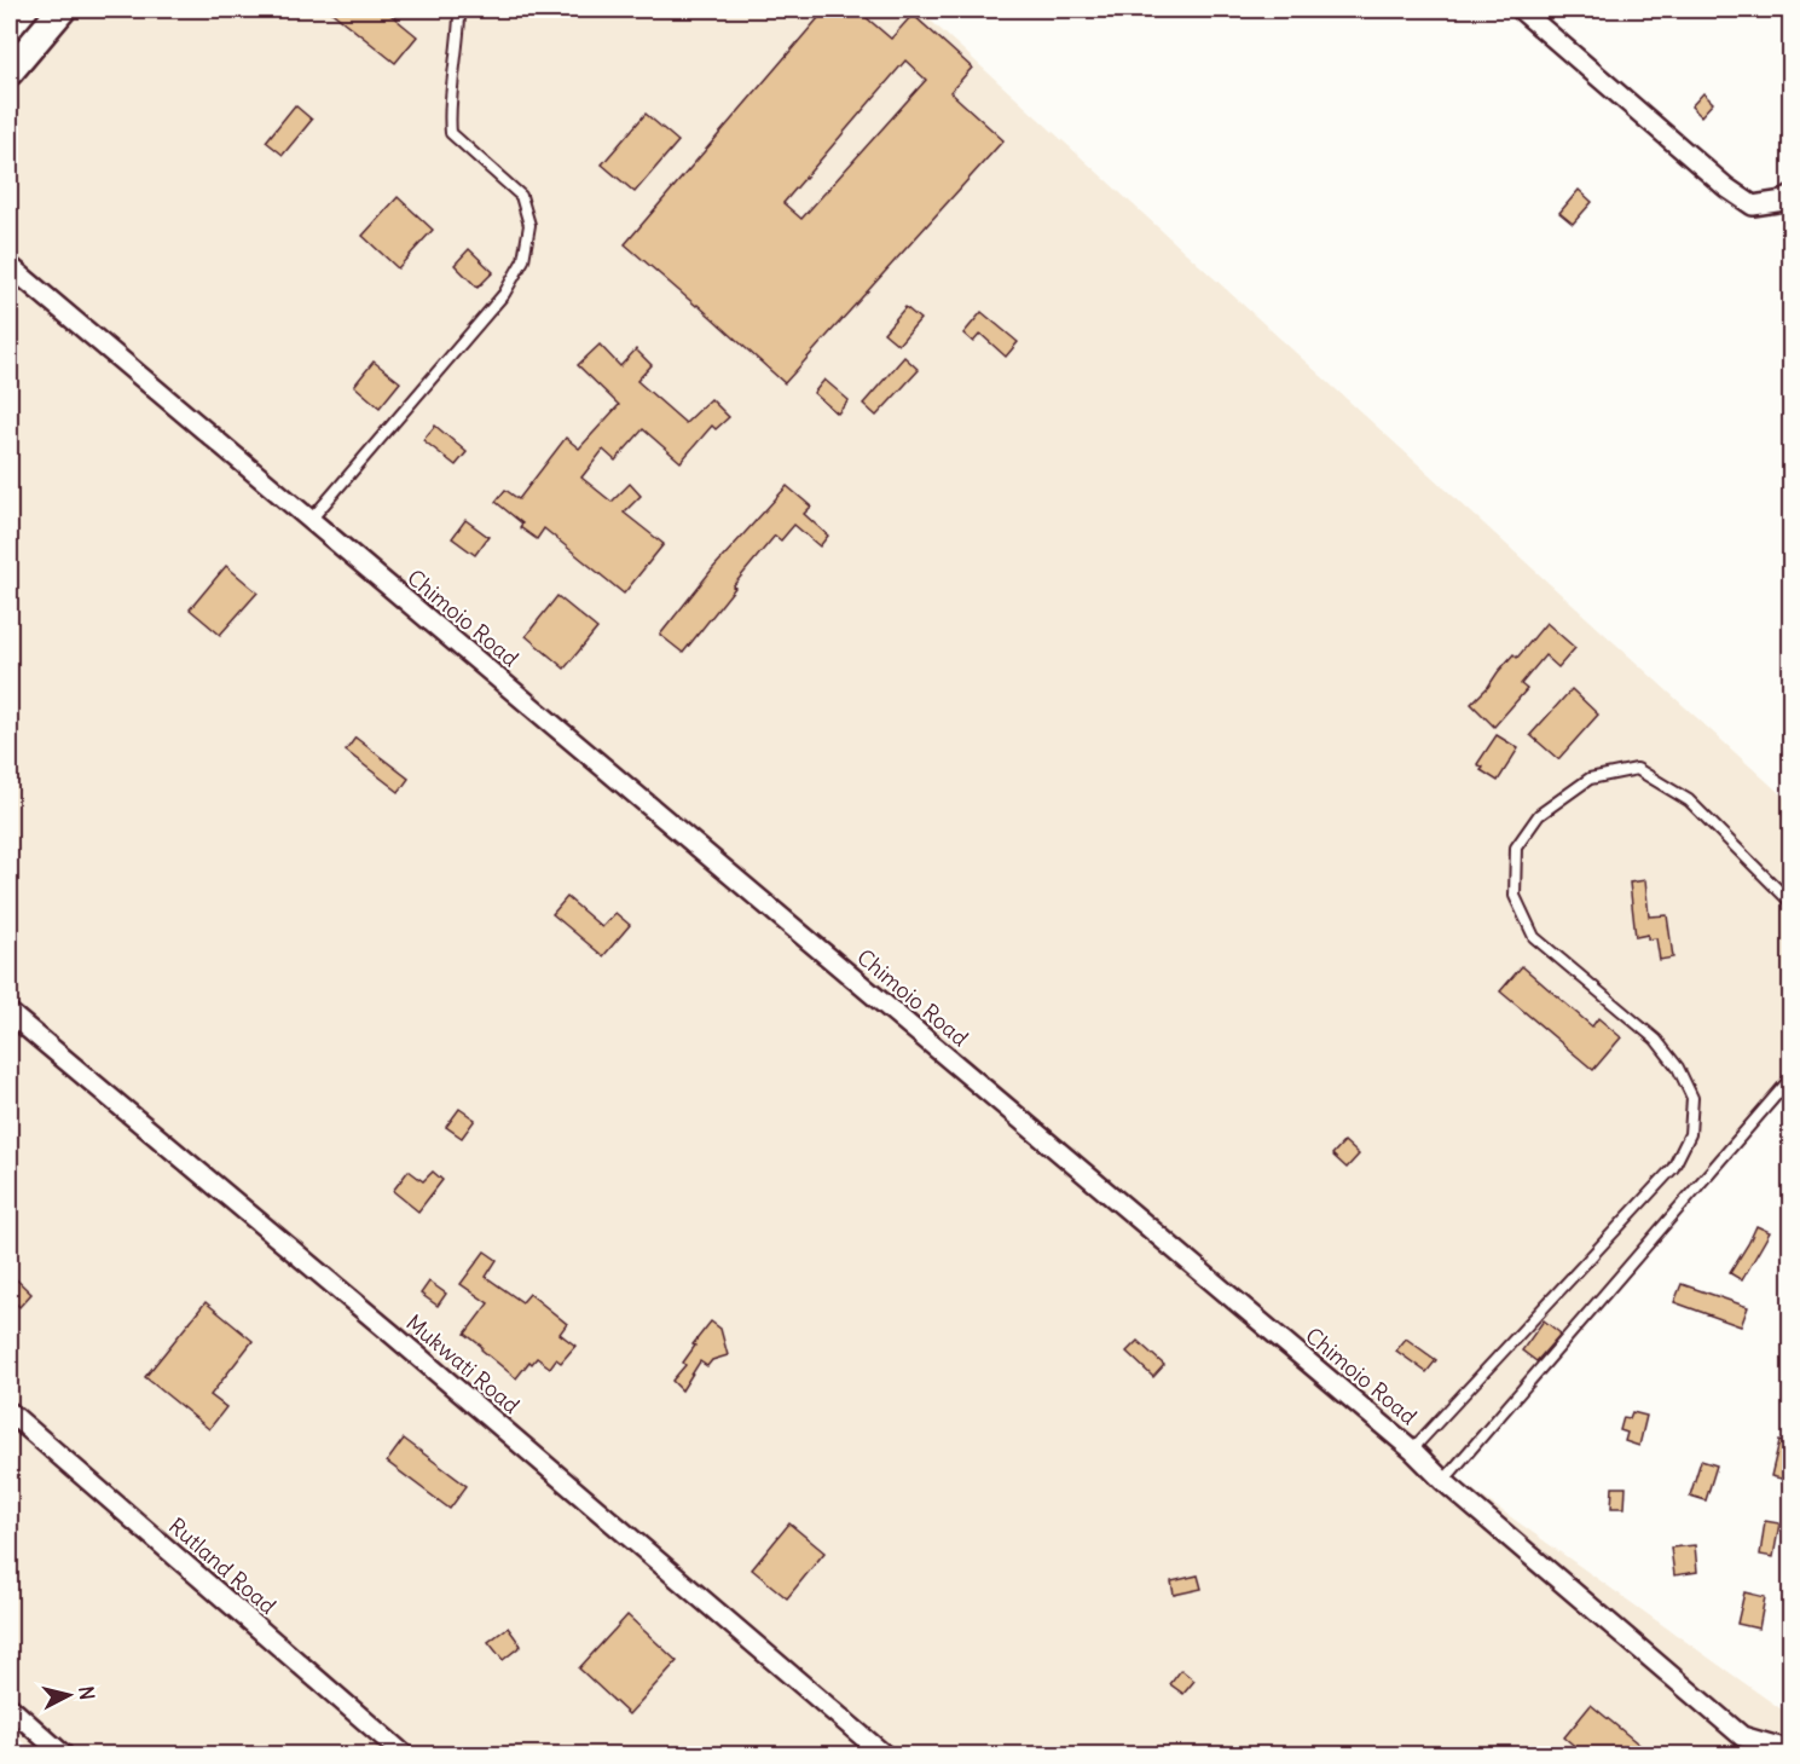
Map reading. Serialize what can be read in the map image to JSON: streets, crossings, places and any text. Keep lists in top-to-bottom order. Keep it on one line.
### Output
{"streets":{"street":["Chimoio Road","Mukwati Road","Rutland Road"]},"north":"right"}
